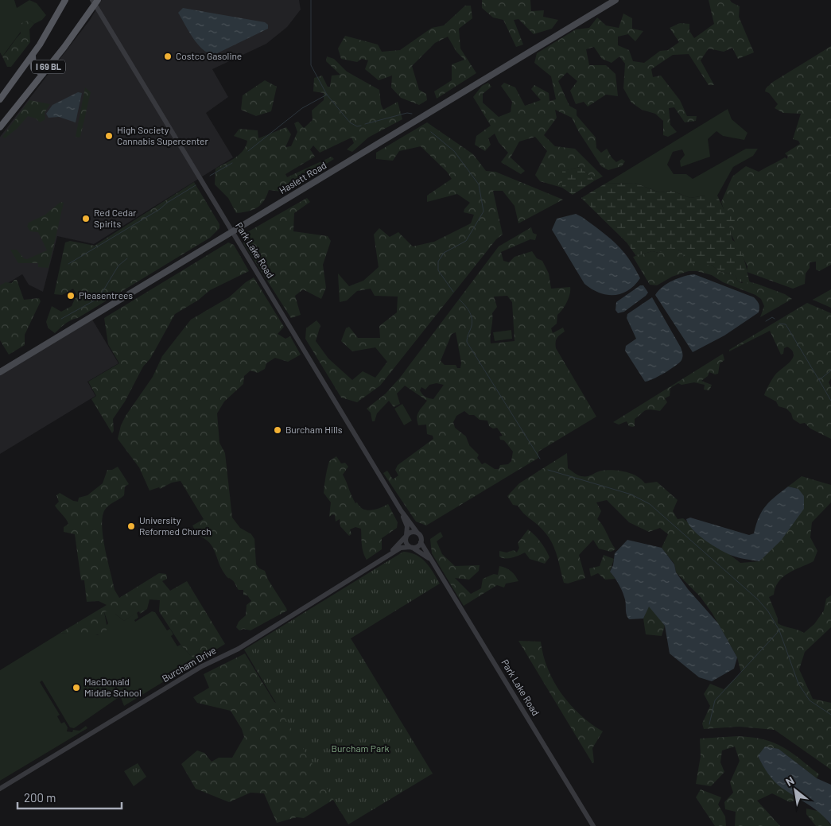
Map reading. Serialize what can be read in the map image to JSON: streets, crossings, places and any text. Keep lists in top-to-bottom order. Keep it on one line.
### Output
{"streets":{"main road":["I 69 BL","Haslett Road"],"street":["Park Lake Road","Burcham Drive"]},"crossings":[["I 69 BL","Park Lake Road"],["Haslett Road","Park Lake Road"],["Park Lake Road","Burcham Drive"]],"parks":["Burcham Park"],"places":["Costco Gasoline","High Society Cannabis Supercenter","Red Cedar Spirits","Pleasentrees","Burcham Hills","University Reformed Church","MacDonald Middle School"],"scale_bar":"200 m","north":"top left"}
